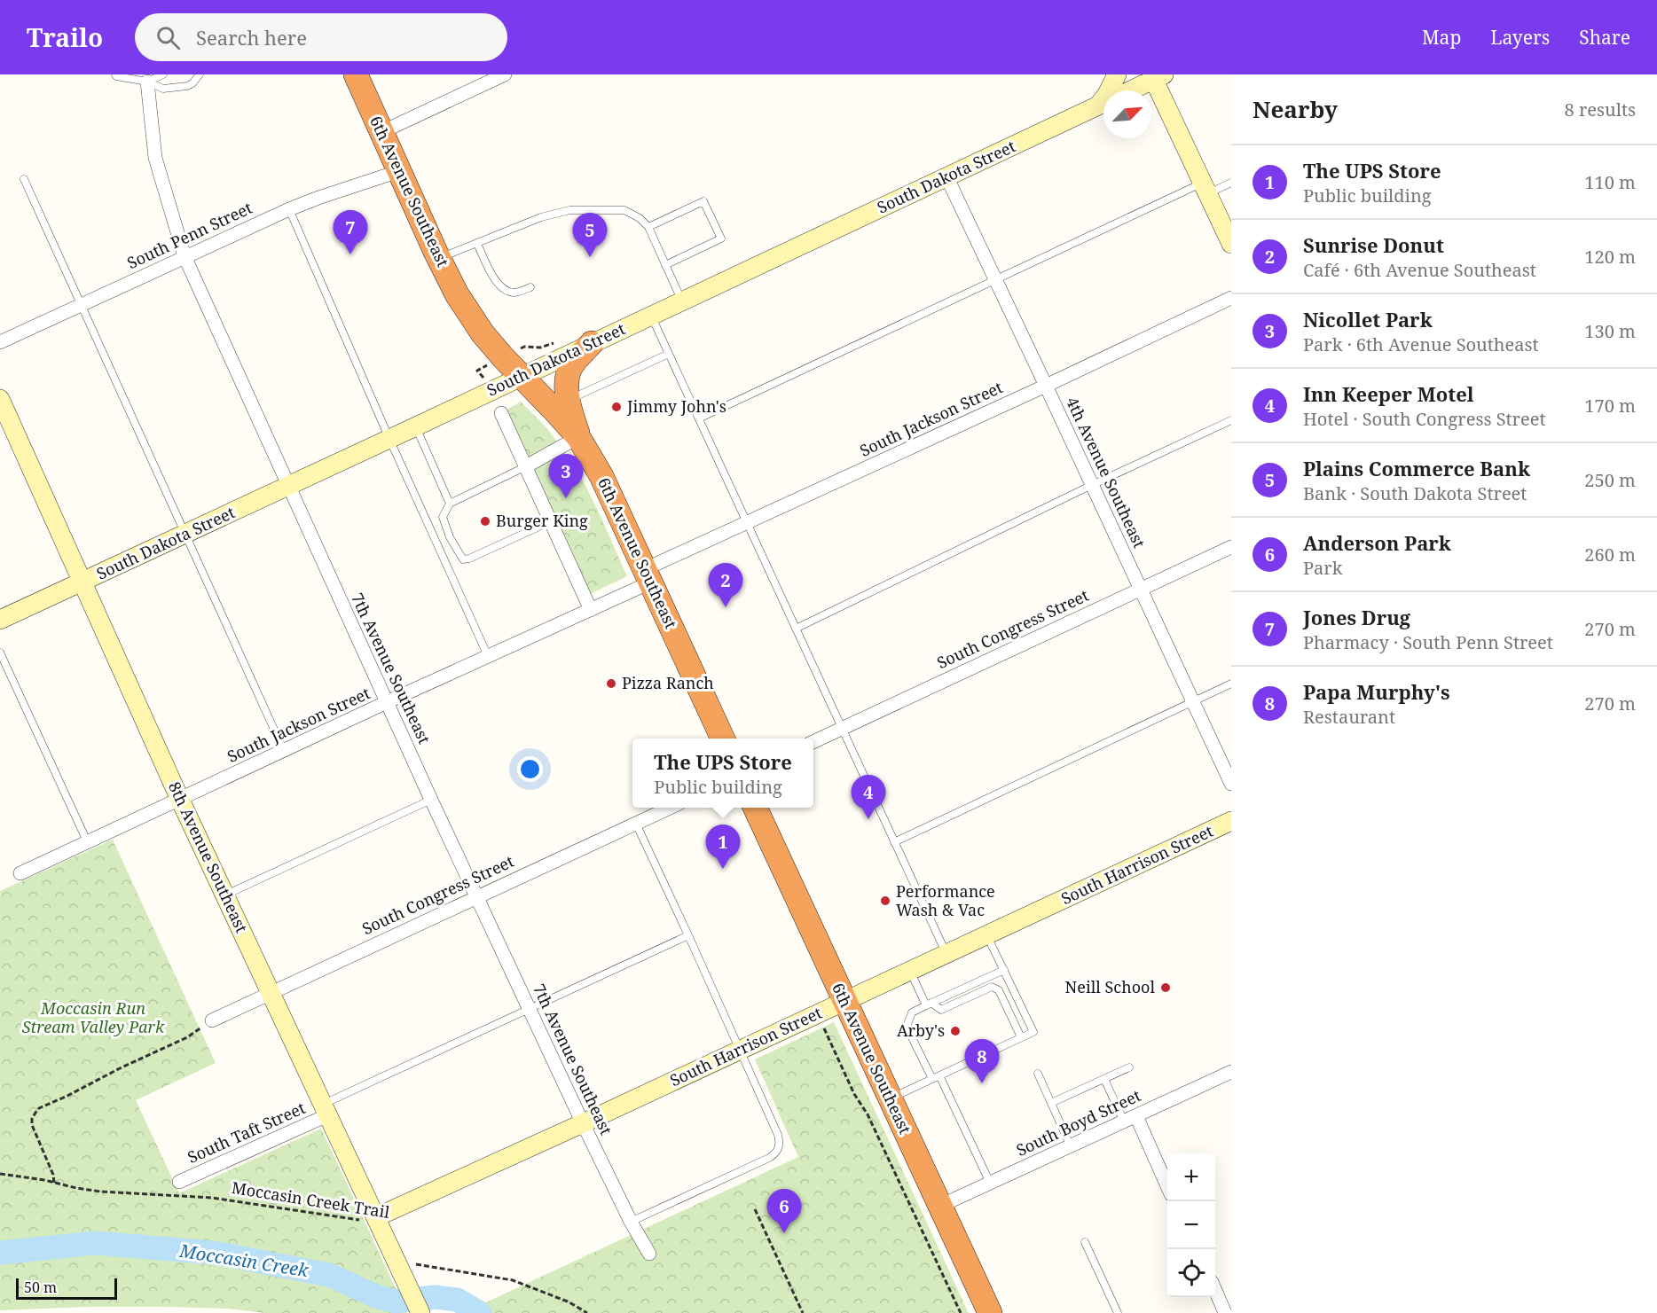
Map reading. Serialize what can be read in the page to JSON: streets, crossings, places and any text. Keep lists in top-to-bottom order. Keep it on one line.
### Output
{"streets":{"highway":["6th Avenue Southeast"],"street":["South Dakota Street","South Penn Street","South Jackson Street","4th Avenue Southeast","South Congress Street","7th Avenue Southeast","8th Avenue Southeast","South Harrison Street","South Boyd Street","South Taft Street"],"path":["Moccasin Creek Trail"]},"crossings":[["South Dakota Street","6th Avenue Southeast"],["South Dakota Street","4th Avenue Southeast"],["South Dakota Street","7th Avenue Southeast"],["South Dakota Street","8th Avenue Southeast"],["6th Avenue Southeast","South Penn Street"],["6th Avenue Southeast","South Jackson Street"],["6th Avenue Southeast","South Harrison Street"],["6th Avenue Southeast","South Boyd Street"],["South Penn Street","7th Avenue Southeast"],["South Jackson Street","4th Avenue Southeast"],["South Jackson Street","7th Avenue Southeast"],["South Jackson Street","8th Avenue Southeast"],["4th Avenue Southeast","South Congress Street"],["South Congress Street","7th Avenue Southeast"],["South Congress Street","8th Avenue Southeast"],["7th Avenue Southeast","South Harrison Street"],["8th Avenue Southeast","South Harrison Street"],["8th Avenue Southeast","South Taft Street"],["8th Avenue Southeast","Moccasin Creek Trail"],["South Harrison Street","Moccasin Creek Trail"]],"water":["Moccasin Creek"],"parks":["Moccasin Run Stream Valley Park"],"places":["Jimmy John's","Burger King","Pizza Ranch","Performance Wash & Vac","Neill School","Arby's"],"scale_bar":"50 m","north":"top right","page":{"header":"Trailo","search":"Search here","nav":["Map","Layers","Share"],"heading":["Nearby","8 results"],"list":[{"mark":"1","name":"The UPS Store","note":"Public building","value":"110 m"},{"mark":"2","name":"Sunrise Donut","note":"Café · 6th Avenue Southeast","value":"120 m"},{"mark":"3","name":"Nicollet Park","note":"Park · 6th Avenue Southeast","value":"130 m"},{"mark":"4","name":"Inn Keeper Motel","note":"Hotel · South Congress Street","value":"170 m"},{"mark":"5","name":"Plains Commerce Bank","note":"Bank · South Dakota Street","value":"250 m"},{"mark":"6","name":"Anderson Park","note":"Park","value":"260 m"},{"mark":"7","name":"Jones Drug","note":"Pharmacy · South Penn Street","value":"270 m"},{"mark":"8","name":"Papa Murphy's","note":"Restaurant","value":"270 m"}],"pins":["7","5","3","2","4","1","8","6"],"popup":["The UPS Store","Public building"],"map_buttons":["+","−"],"scale":"50 m"}}
